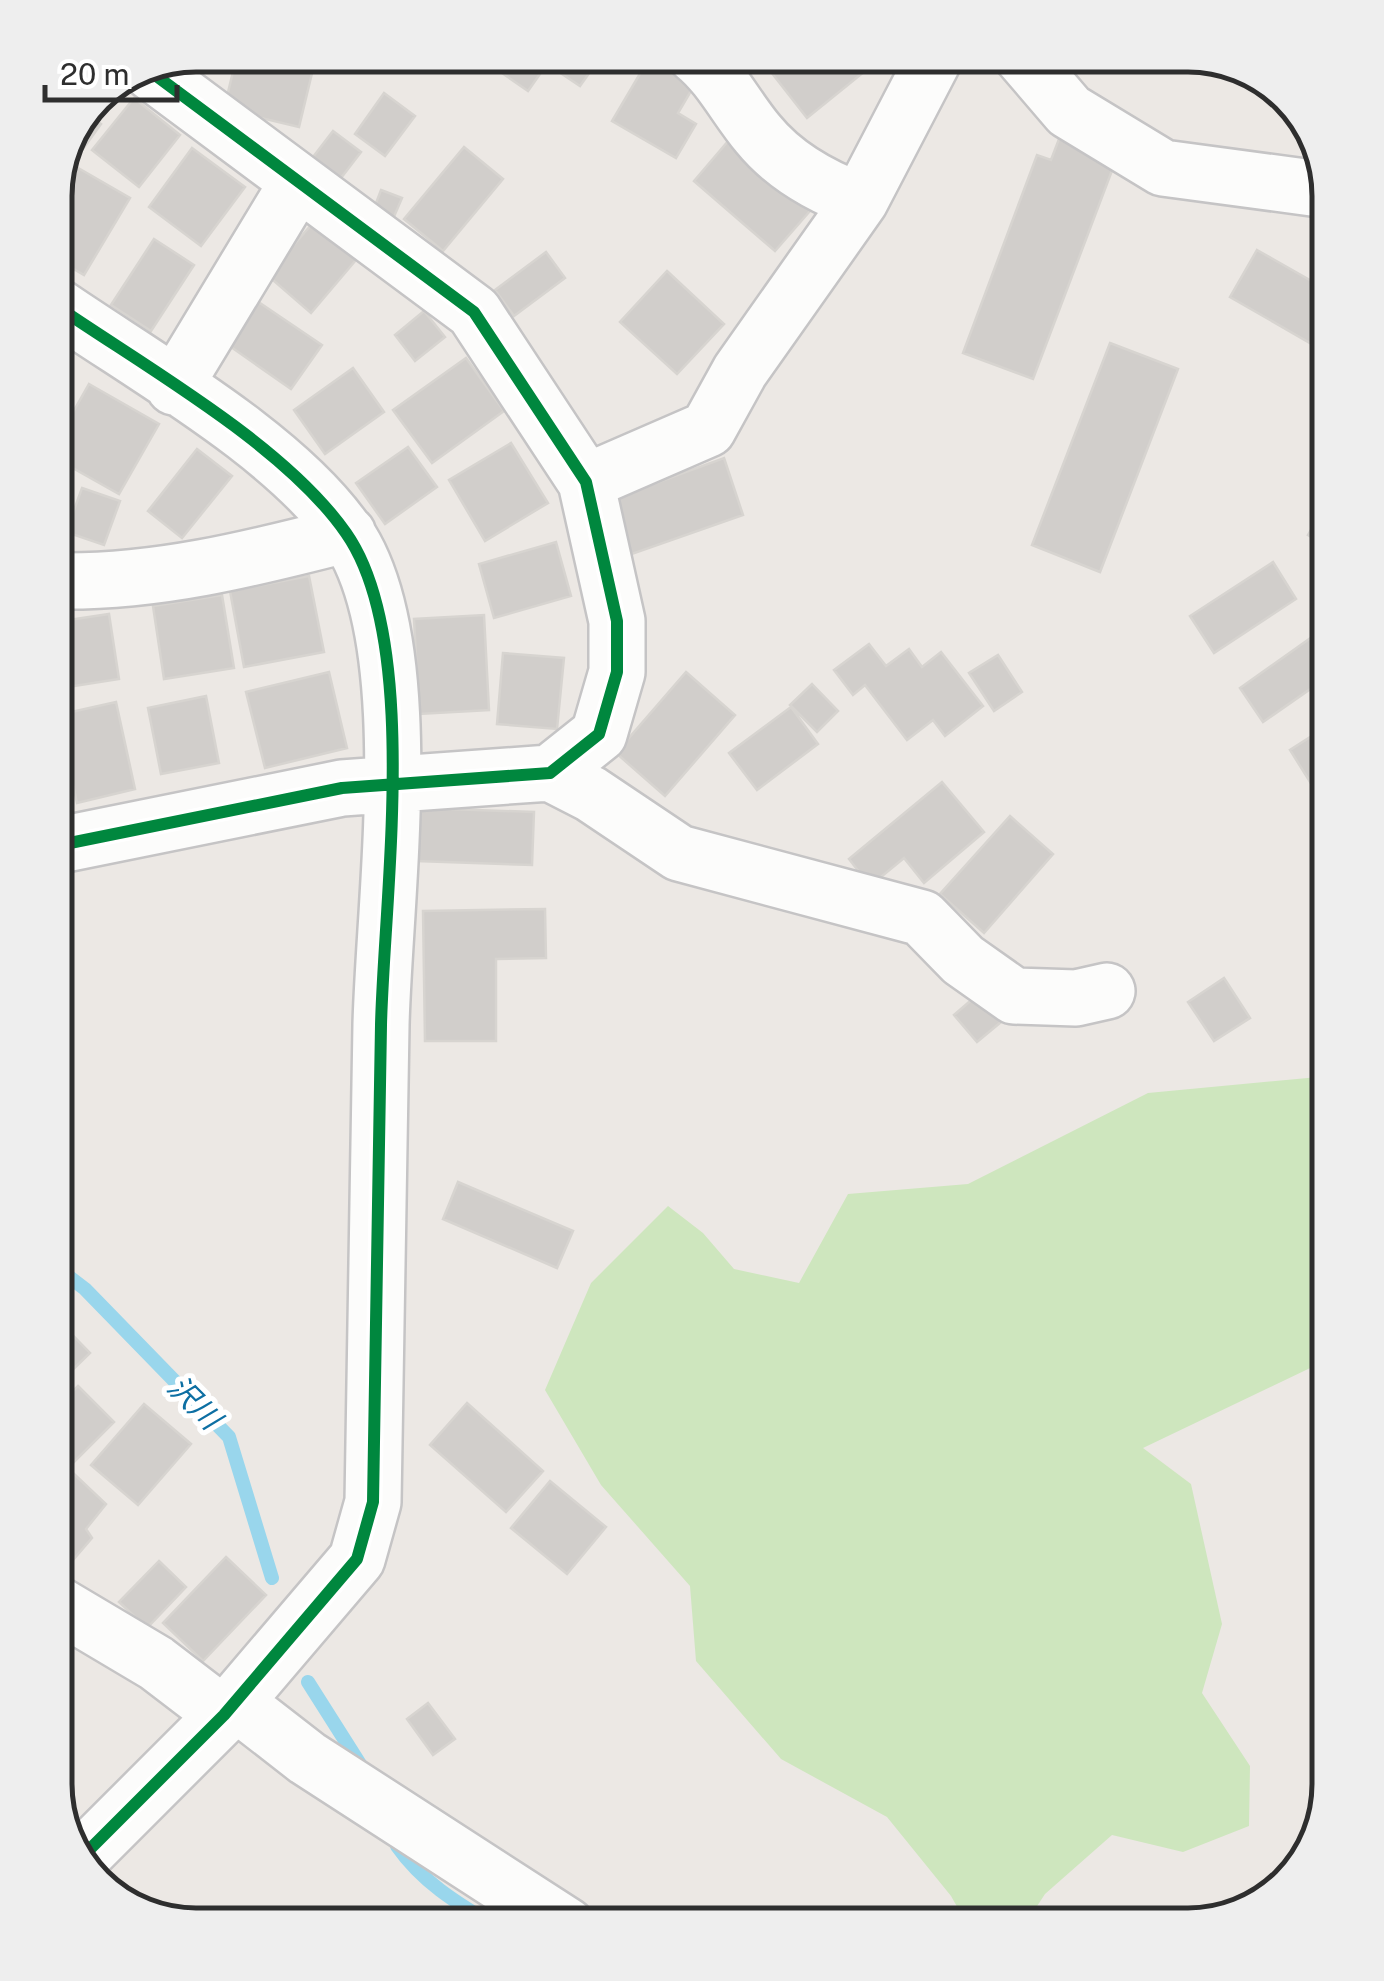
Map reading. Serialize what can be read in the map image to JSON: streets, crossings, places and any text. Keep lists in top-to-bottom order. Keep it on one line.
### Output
{"water":["沢川"],"scale_bar":"20 m"}
